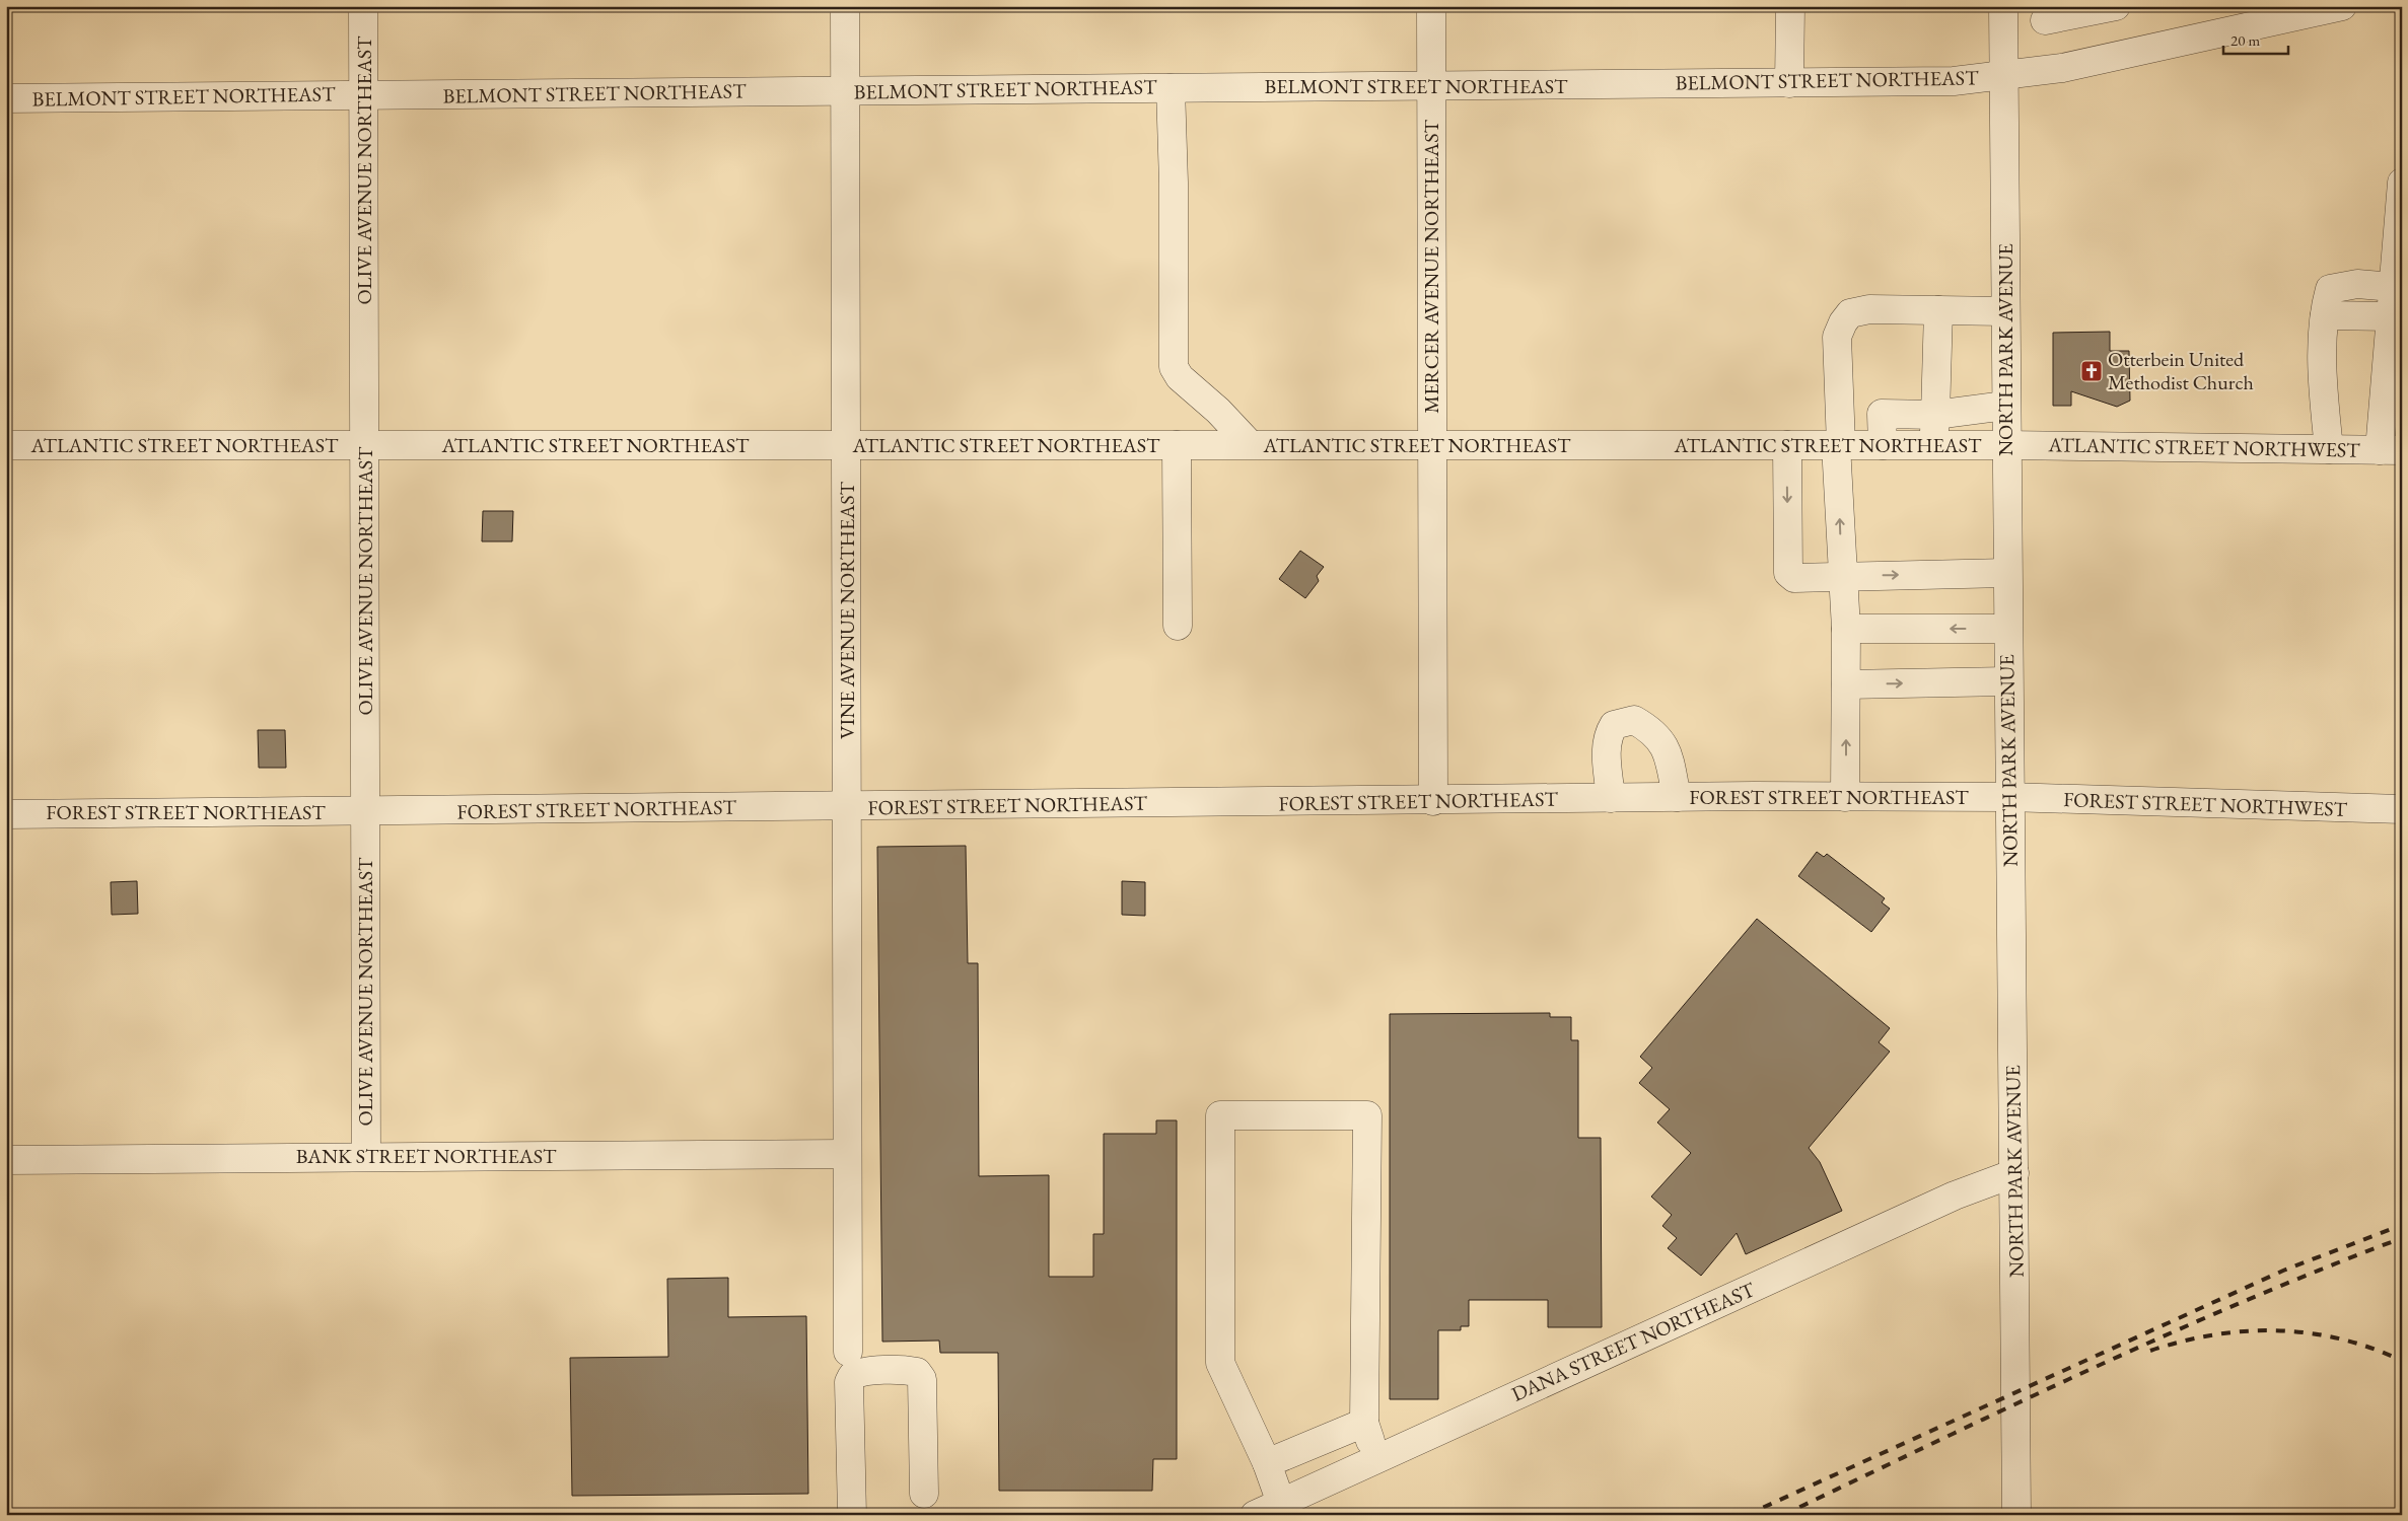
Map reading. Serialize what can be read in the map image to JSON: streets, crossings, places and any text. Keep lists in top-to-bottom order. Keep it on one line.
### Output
{"streets":{"street":["BELMONT STREET NORTHEAST","OLIVE AVENUE NORTHEAST","MERCER AVENUE NORTHEAST","NORTH PARK AVENUE","ATLANTIC STREET NORTHEAST","ATLANTIC STREET NORTHWEST","VINE AVENUE NORTHEAST","FOREST STREET NORTHEAST","FOREST STREET NORTHWEST","BANK STREET NORTHEAST","DANA STREET NORTHEAST"]},"crossings":[["BELMONT STREET NORTHEAST","OLIVE AVENUE NORTHEAST"],["BELMONT STREET NORTHEAST","MERCER AVENUE NORTHEAST"],["BELMONT STREET NORTHEAST","NORTH PARK AVENUE"],["BELMONT STREET NORTHEAST","VINE AVENUE NORTHEAST"],["OLIVE AVENUE NORTHEAST","ATLANTIC STREET NORTHEAST"],["OLIVE AVENUE NORTHEAST","FOREST STREET NORTHEAST"],["OLIVE AVENUE NORTHEAST","BANK STREET NORTHEAST"],["MERCER AVENUE NORTHEAST","ATLANTIC STREET NORTHEAST"],["MERCER AVENUE NORTHEAST","FOREST STREET NORTHEAST"],["NORTH PARK AVENUE","ATLANTIC STREET NORTHEAST"],["NORTH PARK AVENUE","ATLANTIC STREET NORTHWEST"],["NORTH PARK AVENUE","FOREST STREET NORTHEAST"],["NORTH PARK AVENUE","FOREST STREET NORTHWEST"],["NORTH PARK AVENUE","DANA STREET NORTHEAST"],["ATLANTIC STREET NORTHEAST","ATLANTIC STREET NORTHWEST"],["ATLANTIC STREET NORTHEAST","VINE AVENUE NORTHEAST"],["VINE AVENUE NORTHEAST","FOREST STREET NORTHEAST"],["VINE AVENUE NORTHEAST","BANK STREET NORTHEAST"],["FOREST STREET NORTHEAST","FOREST STREET NORTHWEST"]],"places":{"church":["Otterbein United Methodist Church"]},"scale_bar":"20 m"}
